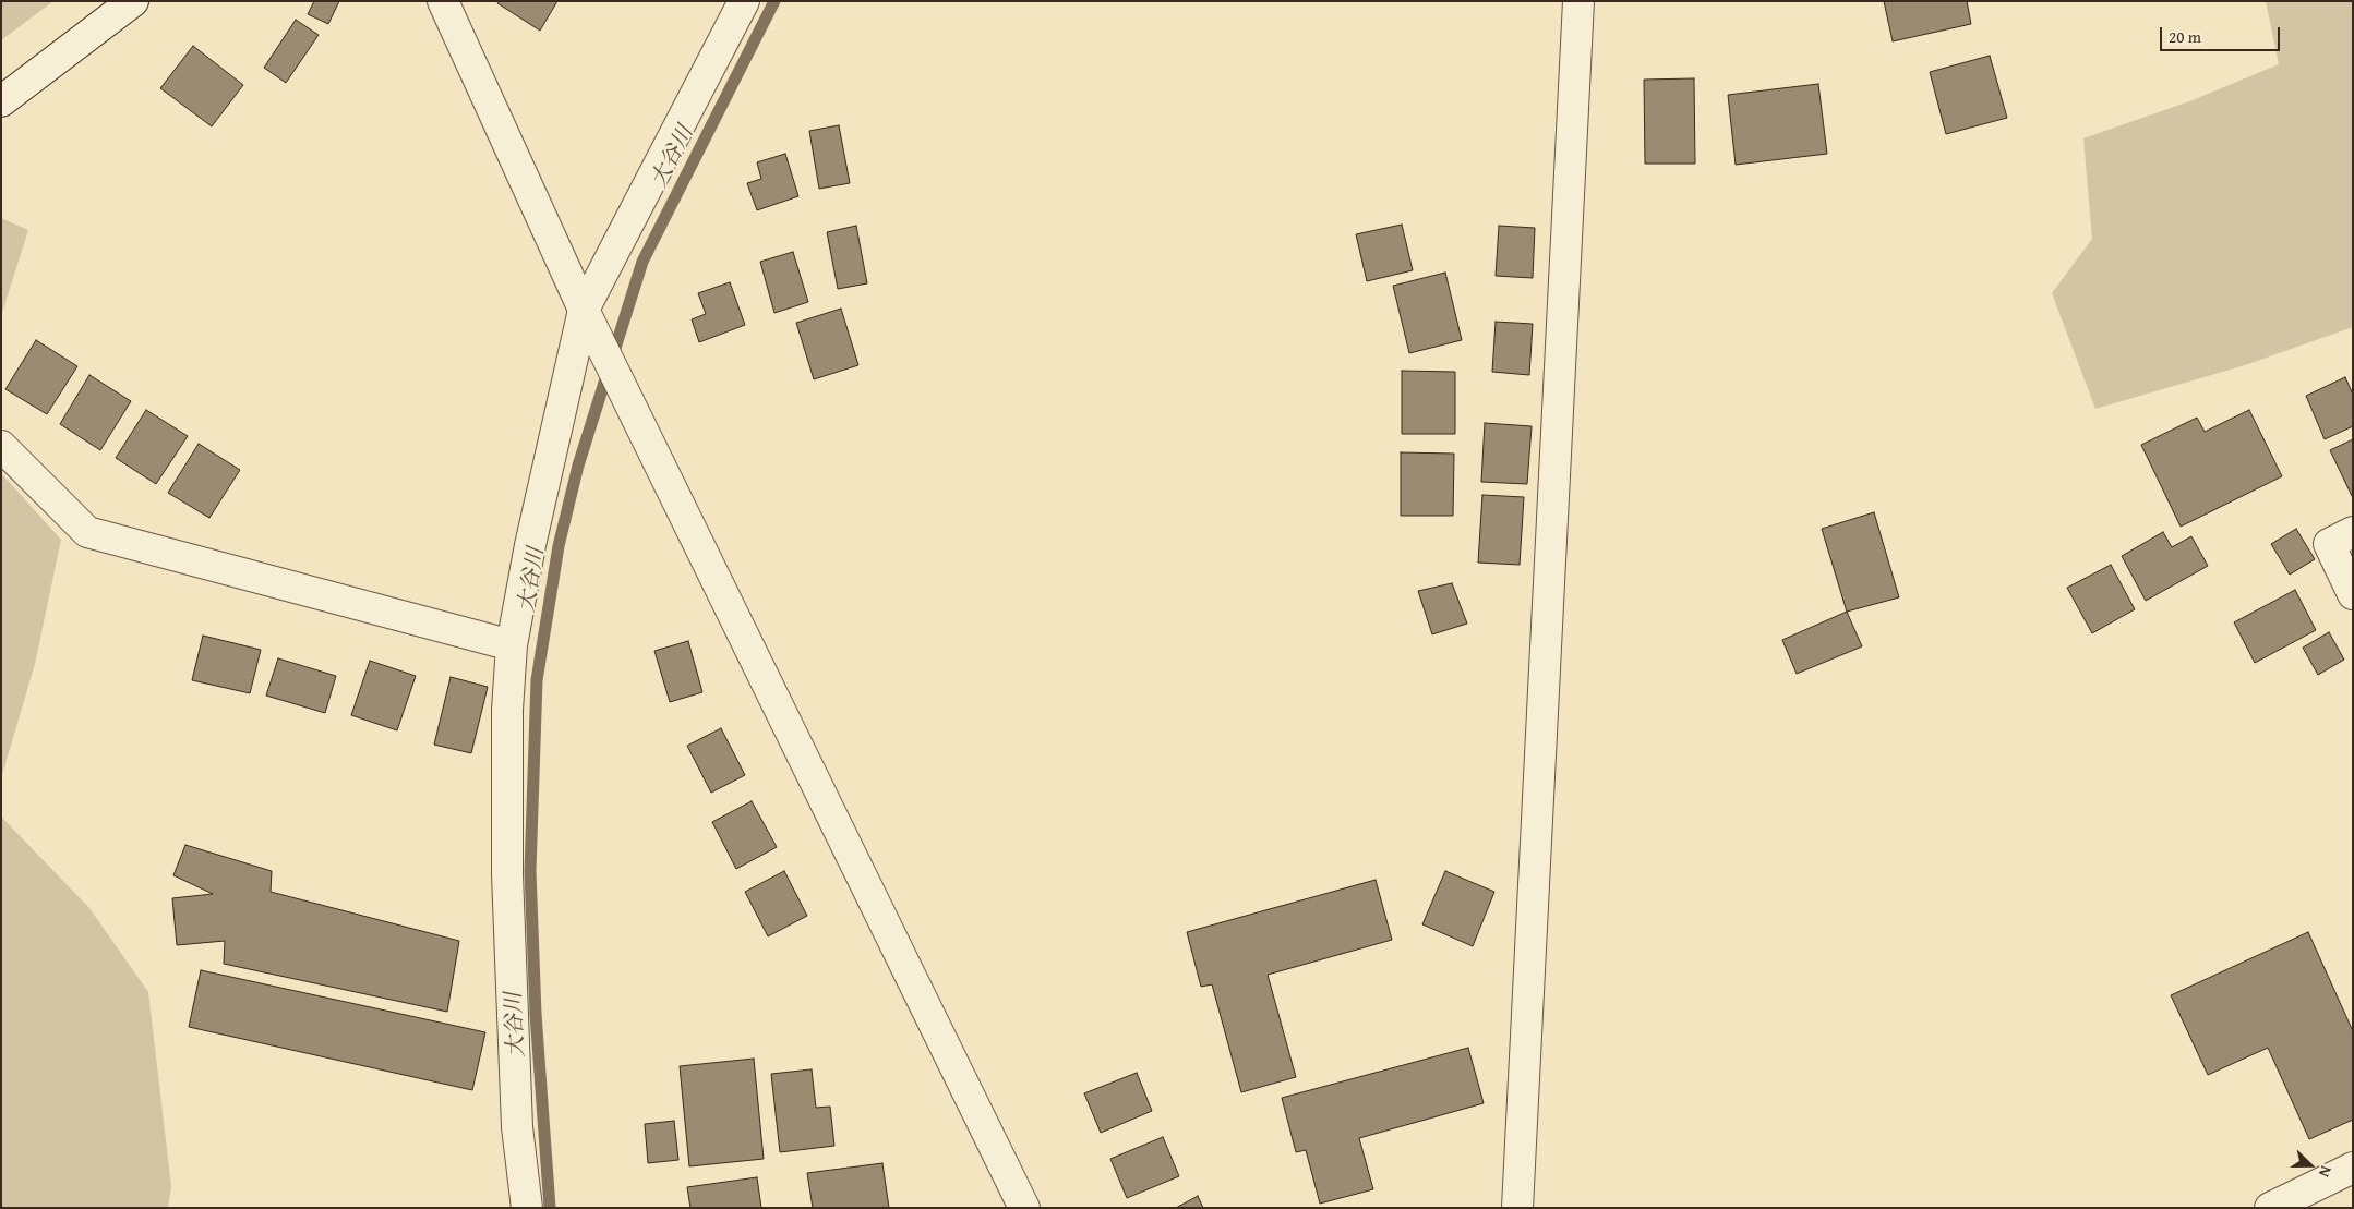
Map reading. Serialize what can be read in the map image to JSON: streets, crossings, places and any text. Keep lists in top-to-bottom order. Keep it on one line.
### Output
{"water":["大谷川"],"scale_bar":"20 m","north":"right"}
